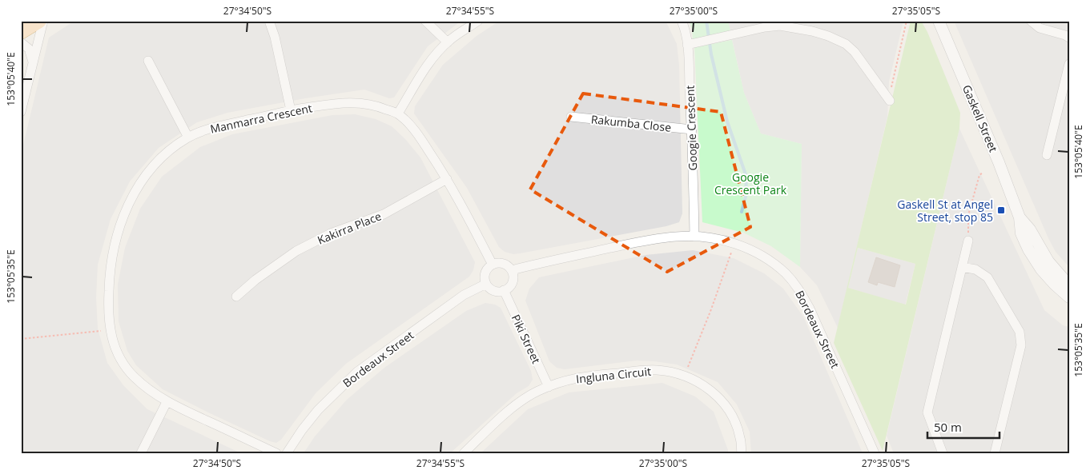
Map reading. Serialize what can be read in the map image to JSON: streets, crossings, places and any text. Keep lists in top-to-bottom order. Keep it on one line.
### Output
{"streets":{"street":["Manmarra Crescent","Gaskell Street","Rakumba Close","Googie Crescent","Kakirra Place","Bordeaux Street","Piki Street","Ingluna Circuit"]},"crossings":[["Manmarra Crescent","Kakirra Place"],["Manmarra Crescent","Bordeaux Street"],["Manmarra Crescent","Piki Street"],["Rakumba Close","Googie Crescent"],["Googie Crescent","Bordeaux Street"],["Bordeaux Street","Piki Street"],["Piki Street","Ingluna Circuit"]],"parks":["Googie Crescent Park"],"places":{"transit":["Gaskell St at Angel Street, stop 85"]},"scale_bar":"50 m","coordinates":["27°34'50\"S","27°34'55\"S","27°35'00\"S","27°35'05\"S","153°05'40\"E","153°05'35\"E"]}
